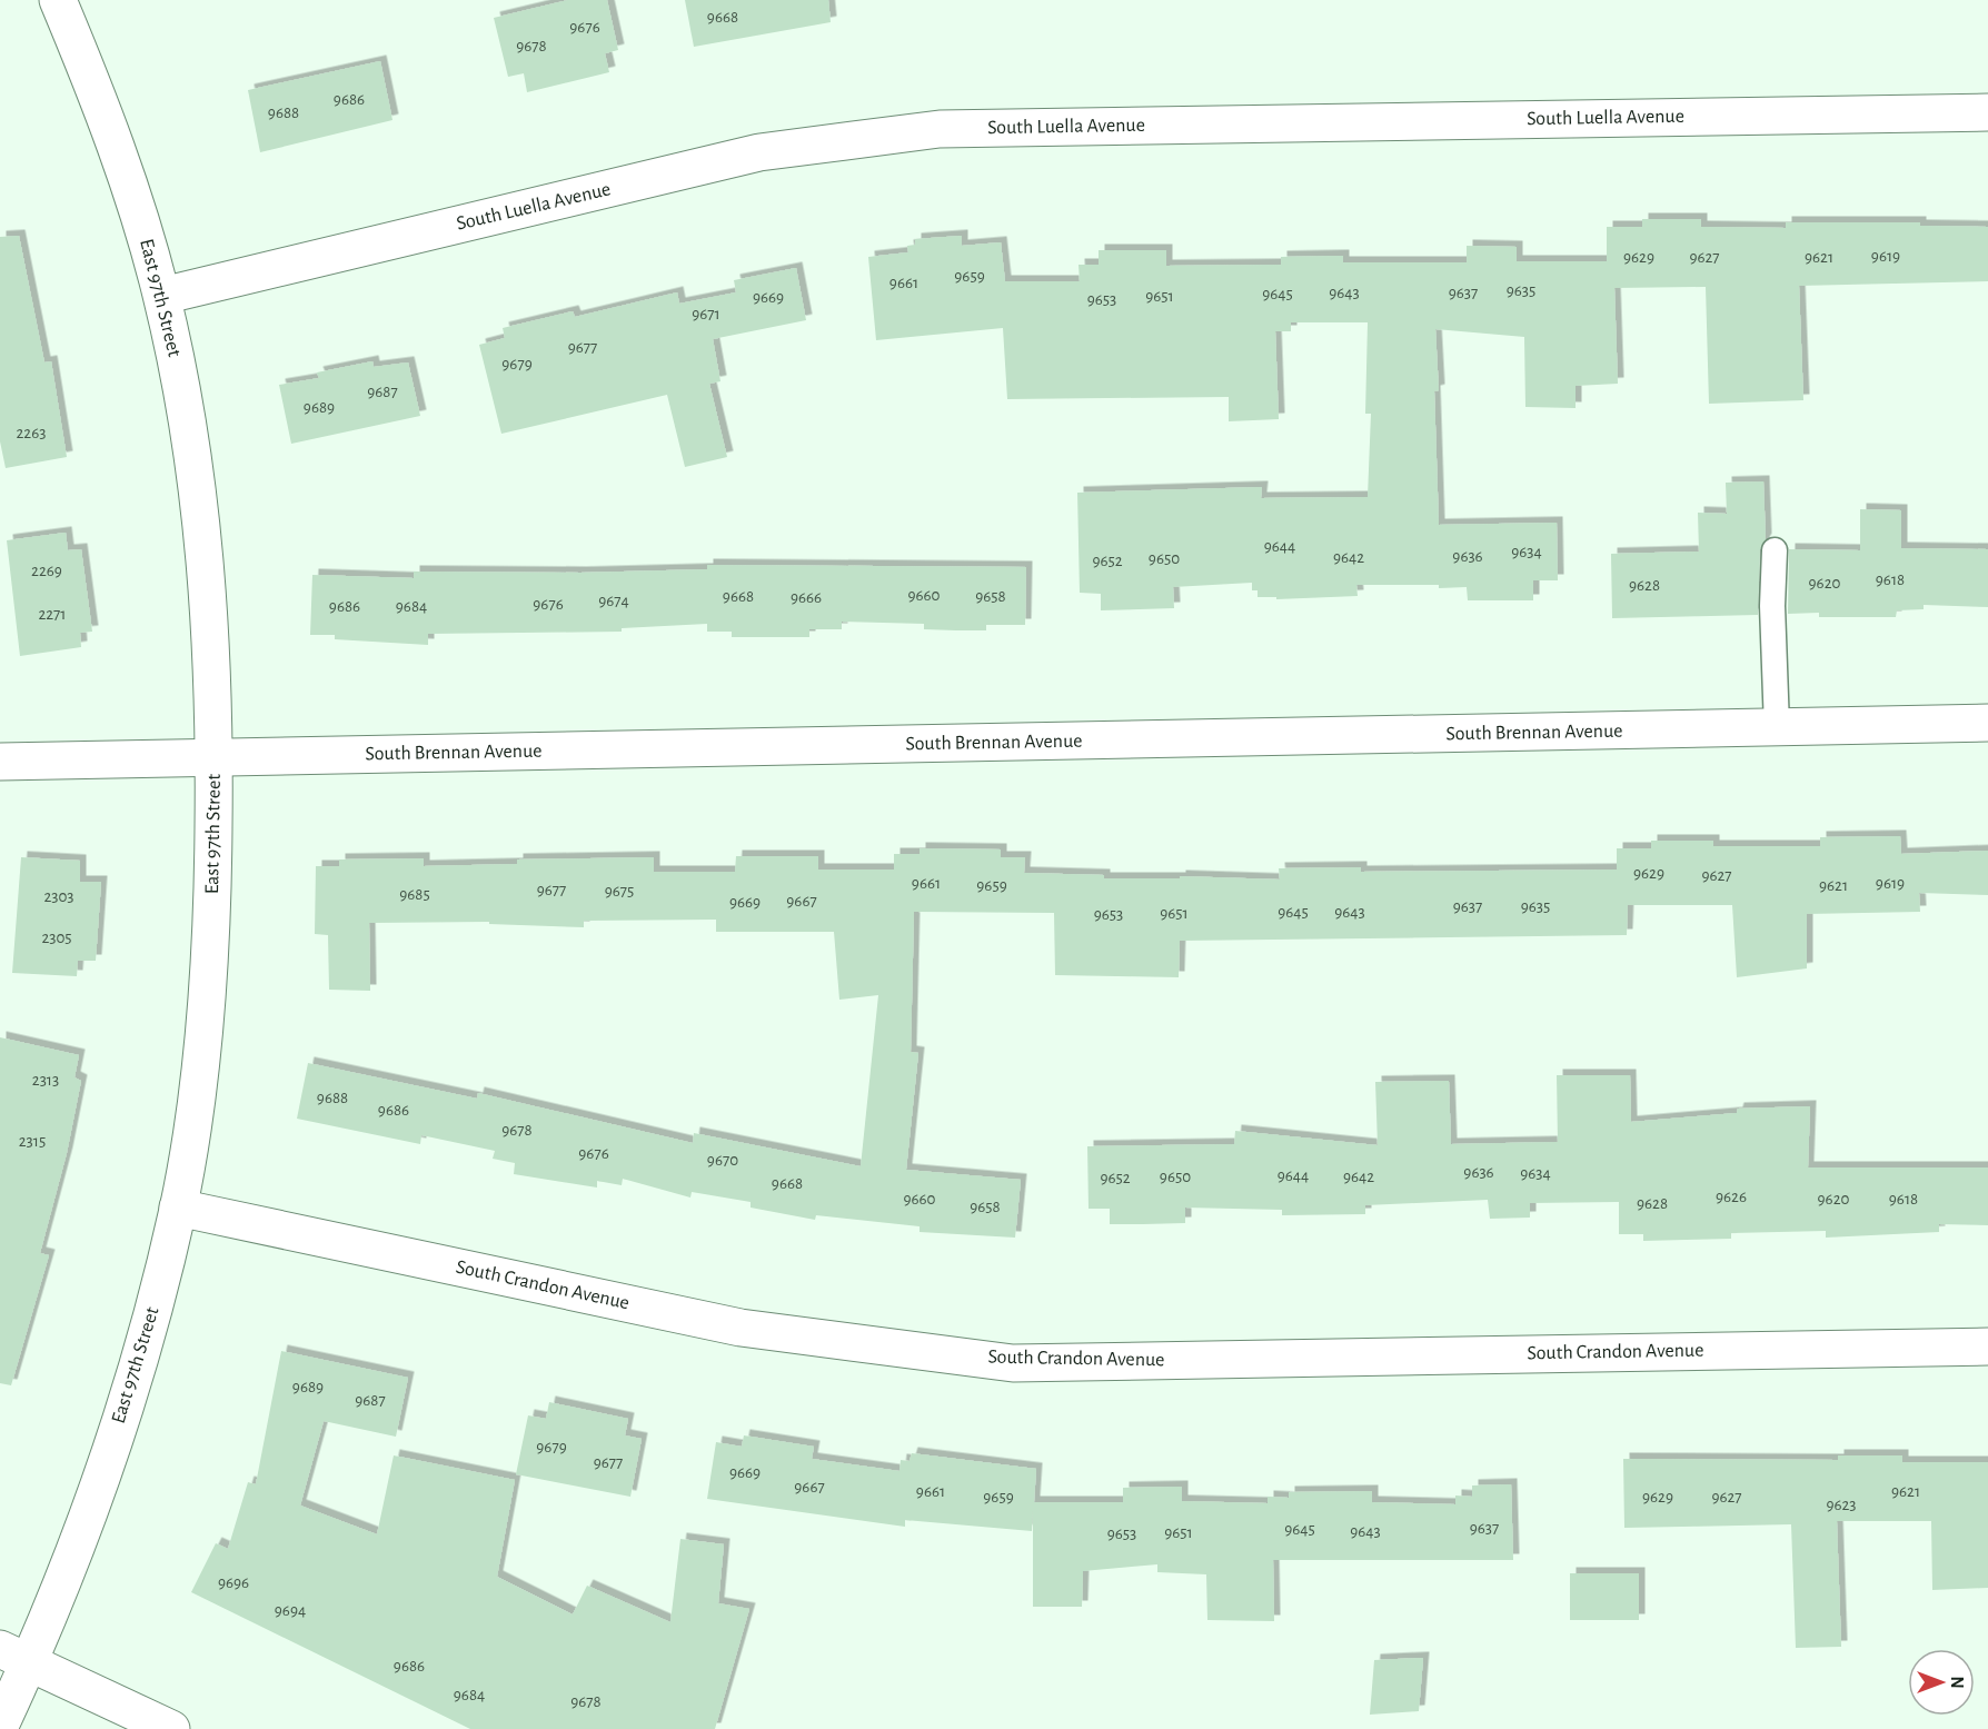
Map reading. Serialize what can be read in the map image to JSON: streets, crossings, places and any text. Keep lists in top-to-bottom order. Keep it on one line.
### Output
{"streets":{"street":["South Luella Avenue","East 97th Street","South Brennan Avenue","South Crandon Avenue"]},"crossings":[["South Luella Avenue","East 97th Street"],["East 97th Street","South Brennan Avenue"],["East 97th Street","South Crandon Avenue"]],"house_numbers":["9668","9676","9678","9686","9688","9619","9629","9627","9621","9659","9661","9635","9643","9637","9645","9651","9669","9653","9671","9677","9679","9687","9689","2263","9644","9634","9636","9642","9650","9652","2269","9618","9620","9628","9660","9668","9658","9666","9674","9676","9686","9684","2271","9629","9627","9661","9619","9659","9621","9677","9675","9685","2303","9667","9669","9637","9635","9645","9643","9651","9653","2305","2313","9688","9686","9678","2315","9676","9670","9636","9634","9644","9650","9642","9652","9668","9626","9660","9620","9618","9628","9658","9689","9687","9679","9677","9669","9667","9661","9621","9659","9629","9627","9623","9637","9645","9643","9651","9653","9696","9694","9686","9684","9678"],"north":"right"}
